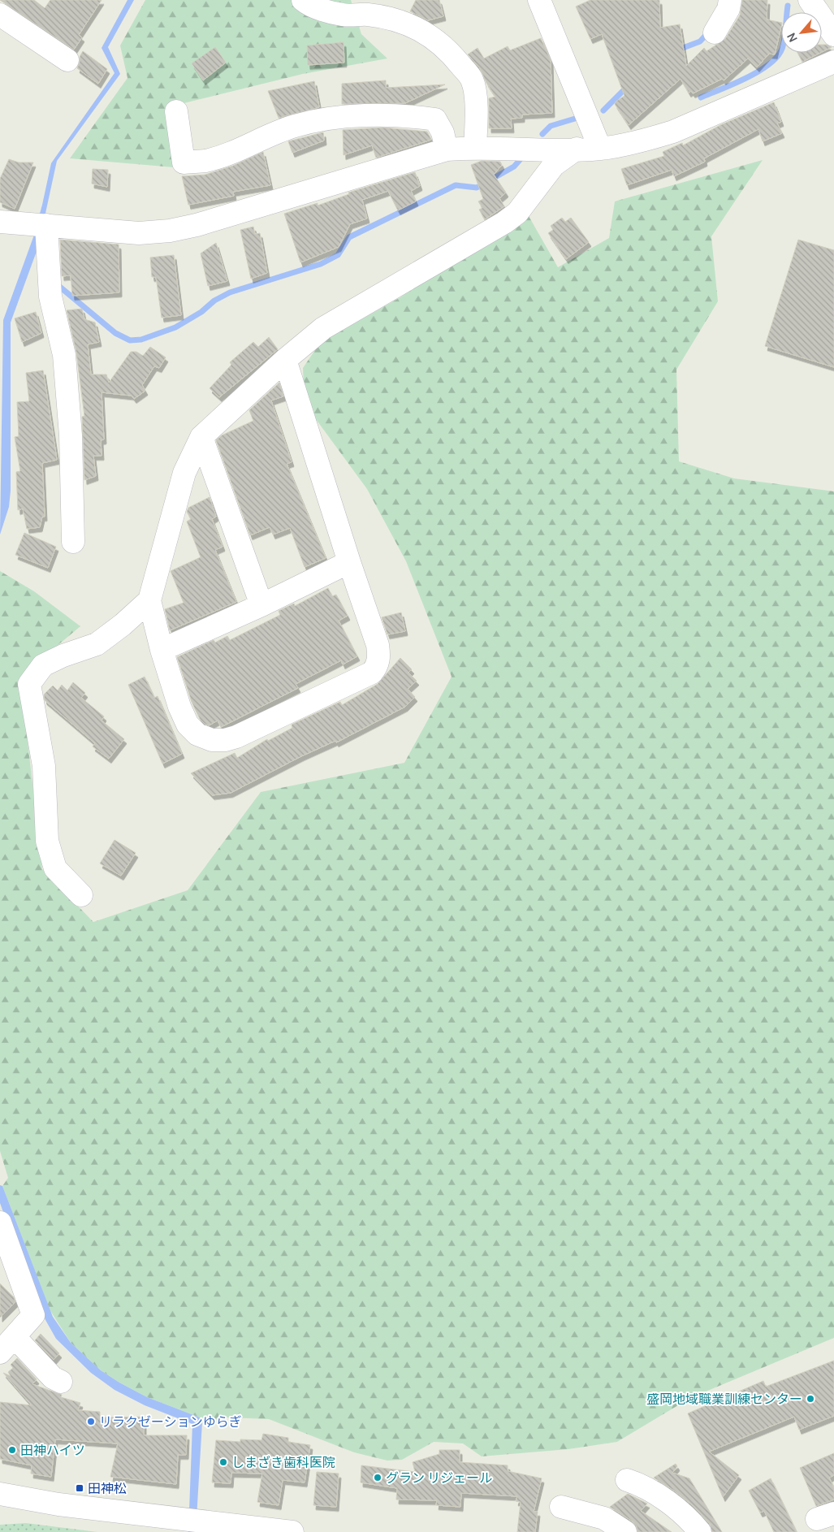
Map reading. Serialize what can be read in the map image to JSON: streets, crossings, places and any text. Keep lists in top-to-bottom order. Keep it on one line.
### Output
{"places":{"other":["盛岡地域職業訓練センター","リラクゼーションゆらぎ","田神ハイツ","しまざき歯科医院","グラン リジェール"],"transit":["田神松"]},"north":"bottom left"}
